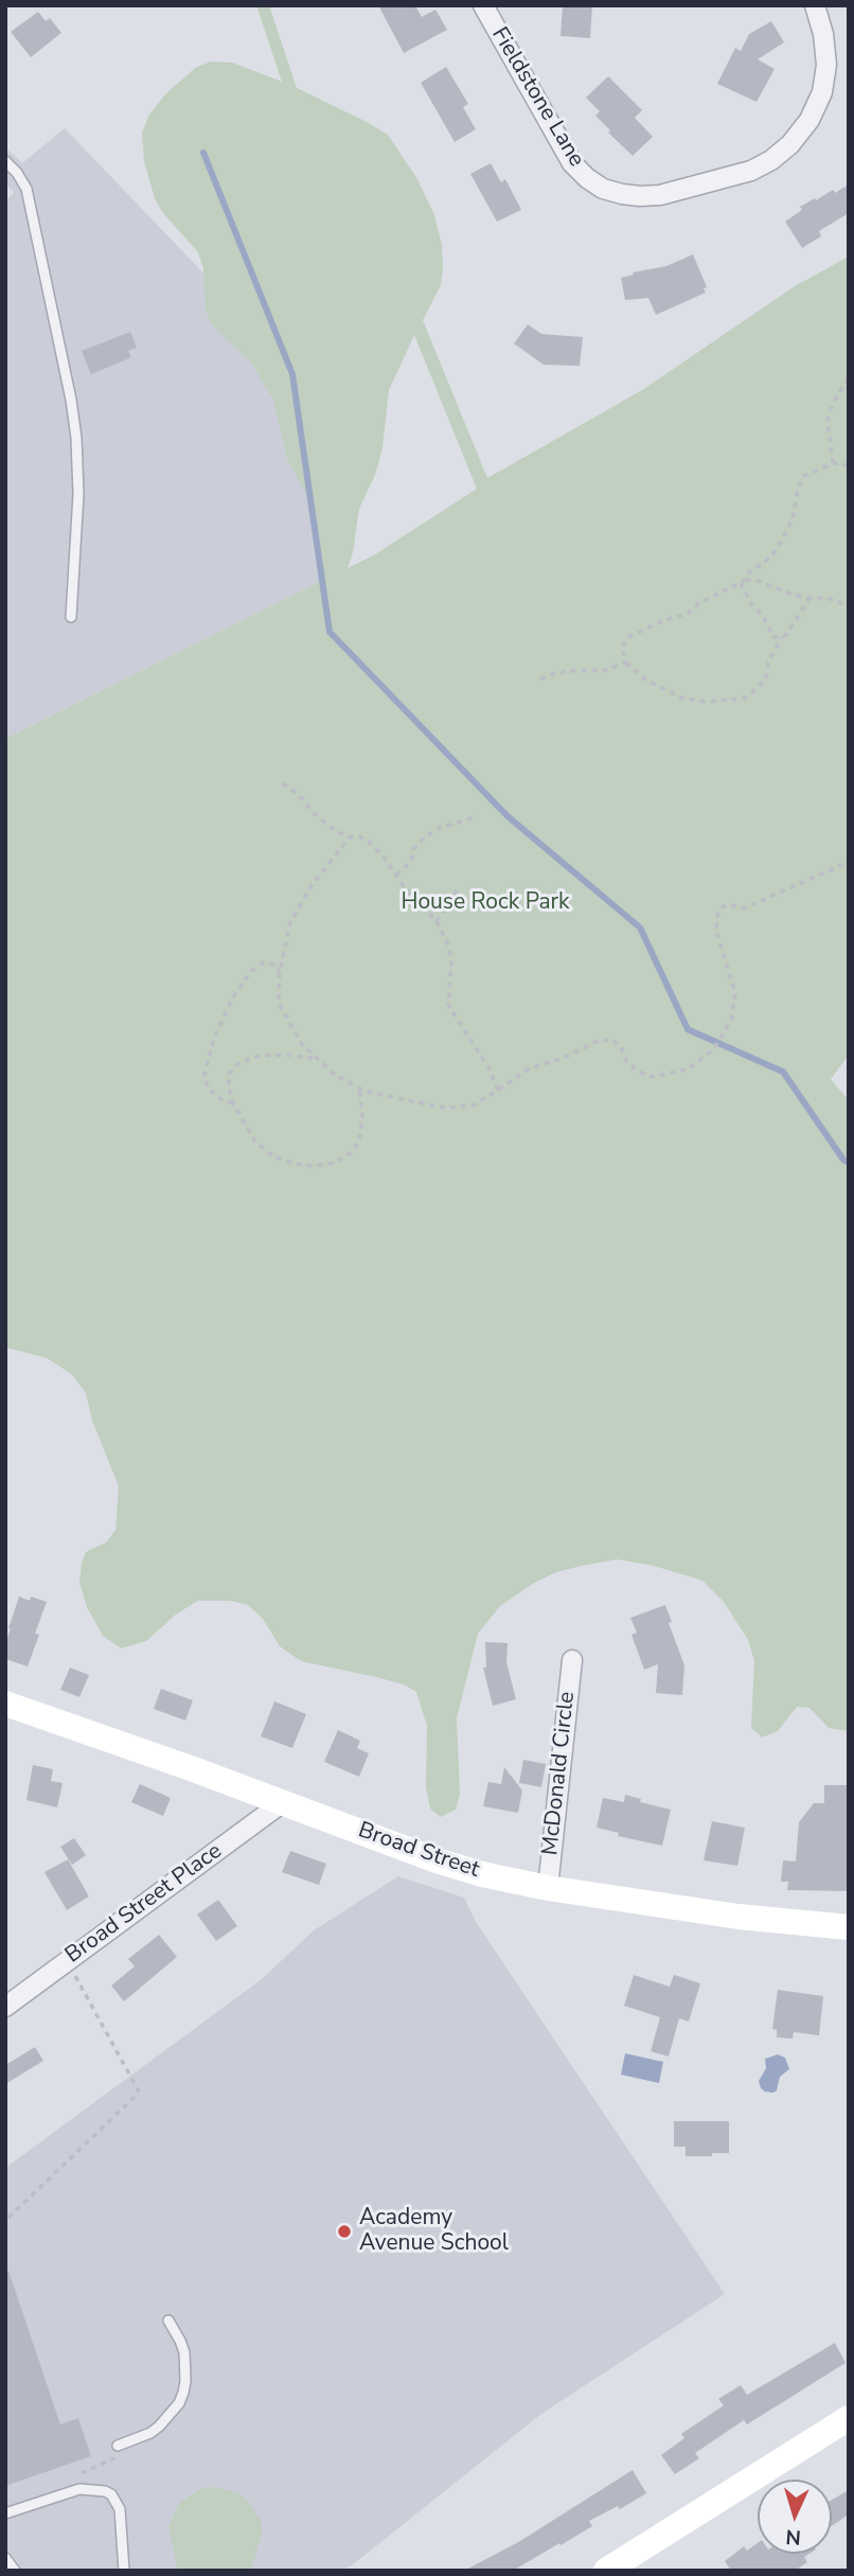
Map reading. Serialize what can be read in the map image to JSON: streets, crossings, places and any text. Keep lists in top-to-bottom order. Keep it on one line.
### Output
{"streets":{"main road":["Broad Street"],"street":["Fieldstone Lane","McDonald Circle","Broad Street Place"]},"crossings":[["McDonald Circle","Broad Street"],["Broad Street","Broad Street Place"]],"parks":["House Rock Park"],"places":["Academy Avenue School"],"north":"bottom"}
